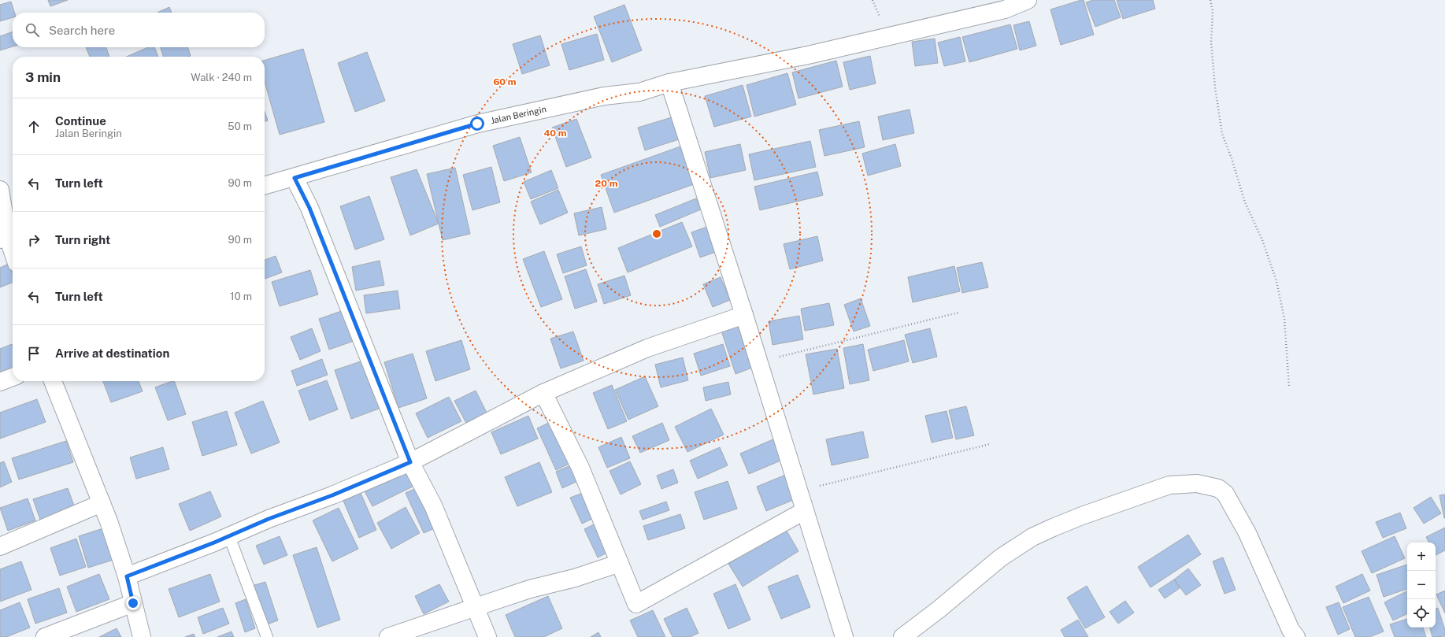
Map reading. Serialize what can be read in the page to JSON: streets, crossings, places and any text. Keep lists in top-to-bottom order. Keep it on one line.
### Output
{"streets":{"street":["Jalan Beringin"]},"page":{"search":"Search here","heading":["3 min","Walk · 240 m"],"list":[["Continue","Jalan Beringin","50 m"],["Turn left","90 m"],["Turn right","90 m"],["Turn left","10 m"],"Arrive at destination"],"map_buttons":["+","−"]},"rings":["60 m","40 m","20 m"]}
